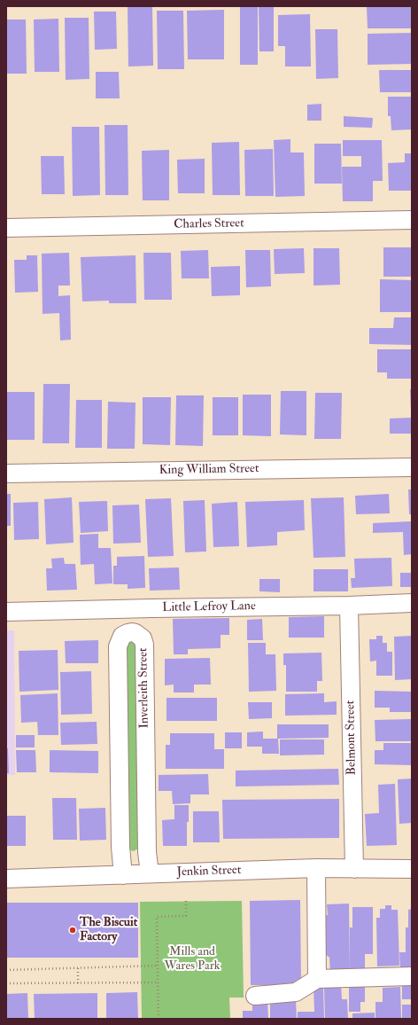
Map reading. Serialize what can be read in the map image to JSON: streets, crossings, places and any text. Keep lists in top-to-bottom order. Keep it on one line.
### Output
{"streets":{"street":["Charles Street","King William Street","Little Lefroy Lane","Inverleith Street","Belmont Street","Jenkin Street"]},"crossings":[["Little Lefroy Lane","Belmont Street"],["Inverleith Street","Jenkin Street"],["Belmont Street","Jenkin Street"]],"parks":["Mills and Wares Park"],"places":["The Biscuit Factory"]}
